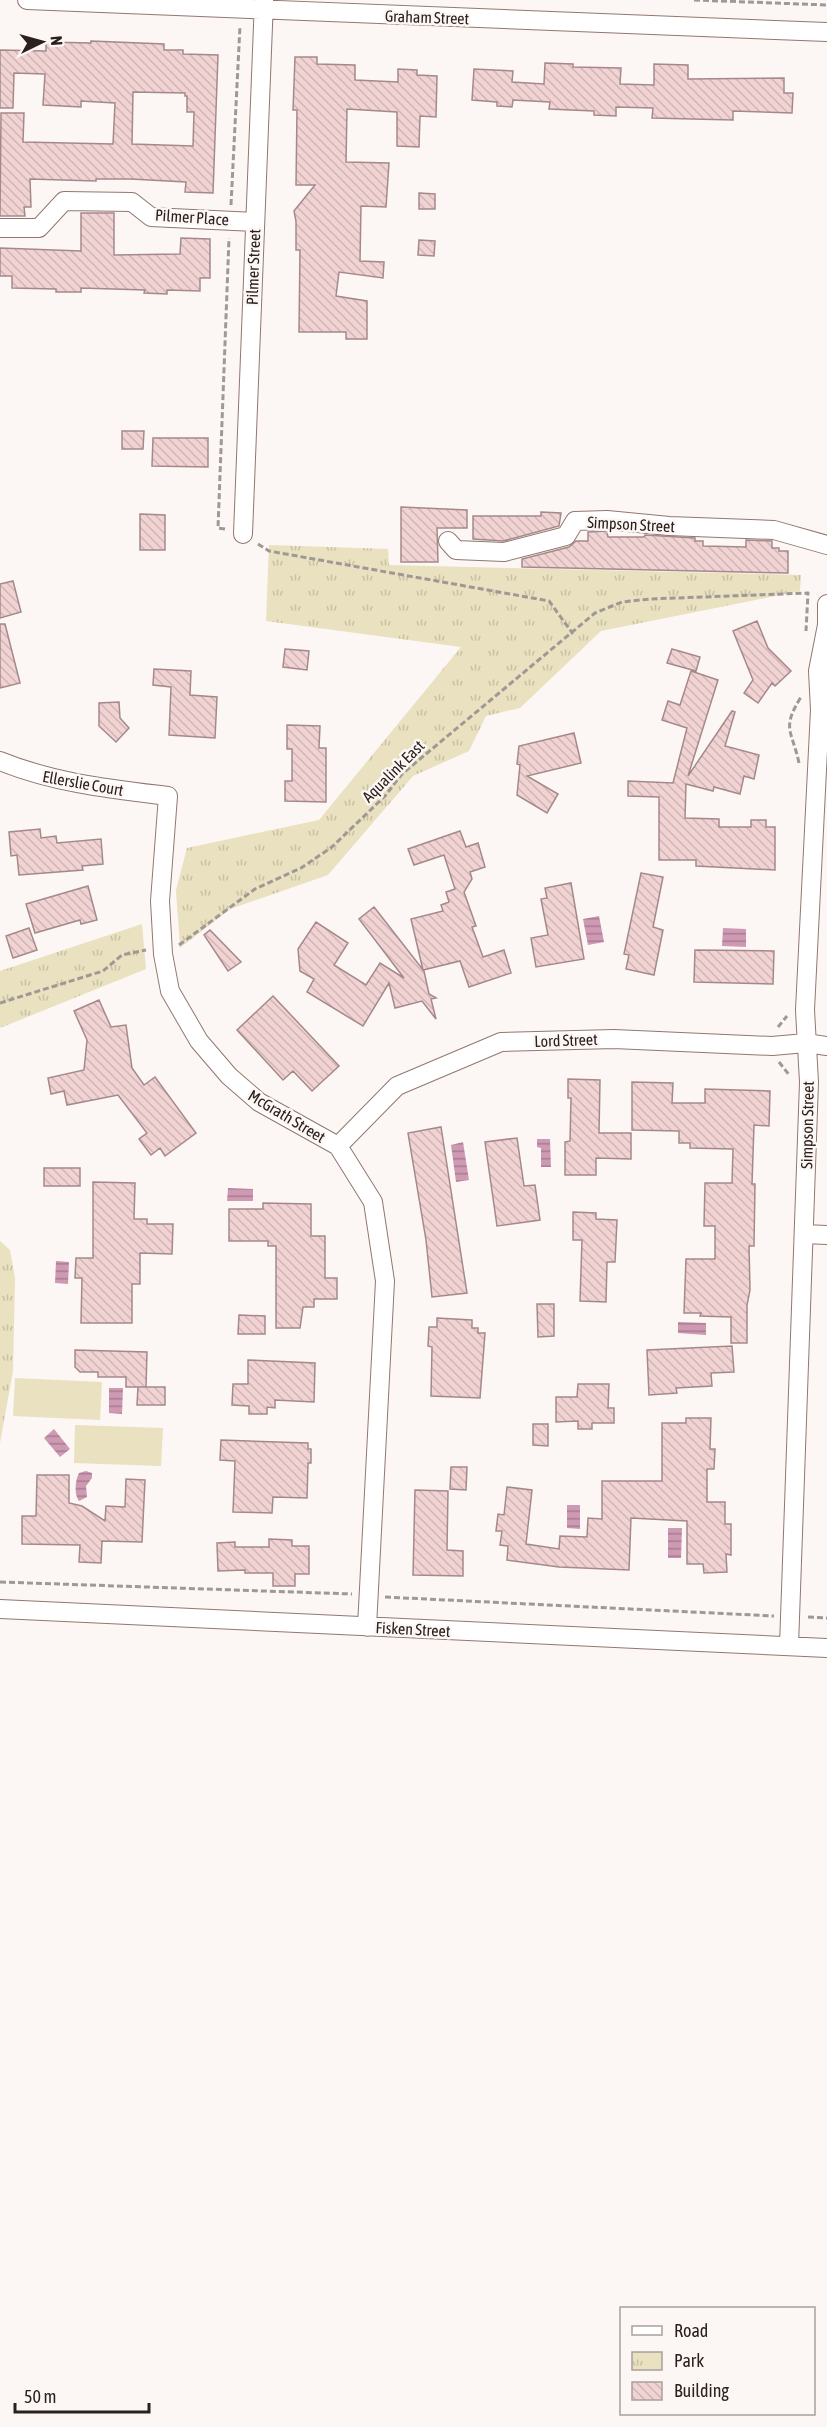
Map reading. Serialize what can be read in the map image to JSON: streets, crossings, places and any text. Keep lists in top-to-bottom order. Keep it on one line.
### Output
{"streets":{"street":["Graham Street","Pilmer Place","Pilmer Street","Simpson Street","Ellerslie Court","Lord Street","McGrath Street","Fisken Street"],"path":["Aqualink East"]},"crossings":[["Graham Street","Pilmer Street"],["Pilmer Place","Pilmer Street"],["Simpson Street","Lord Street"],["Simpson Street","Fisken Street"],["Aqualink East","McGrath Street"],["Ellerslie Court","McGrath Street"],["Lord Street","McGrath Street"],["McGrath Street","Fisken Street"]],"legend":["Road","Park","Building"],"scale_bar":"50 m","north":"right"}
